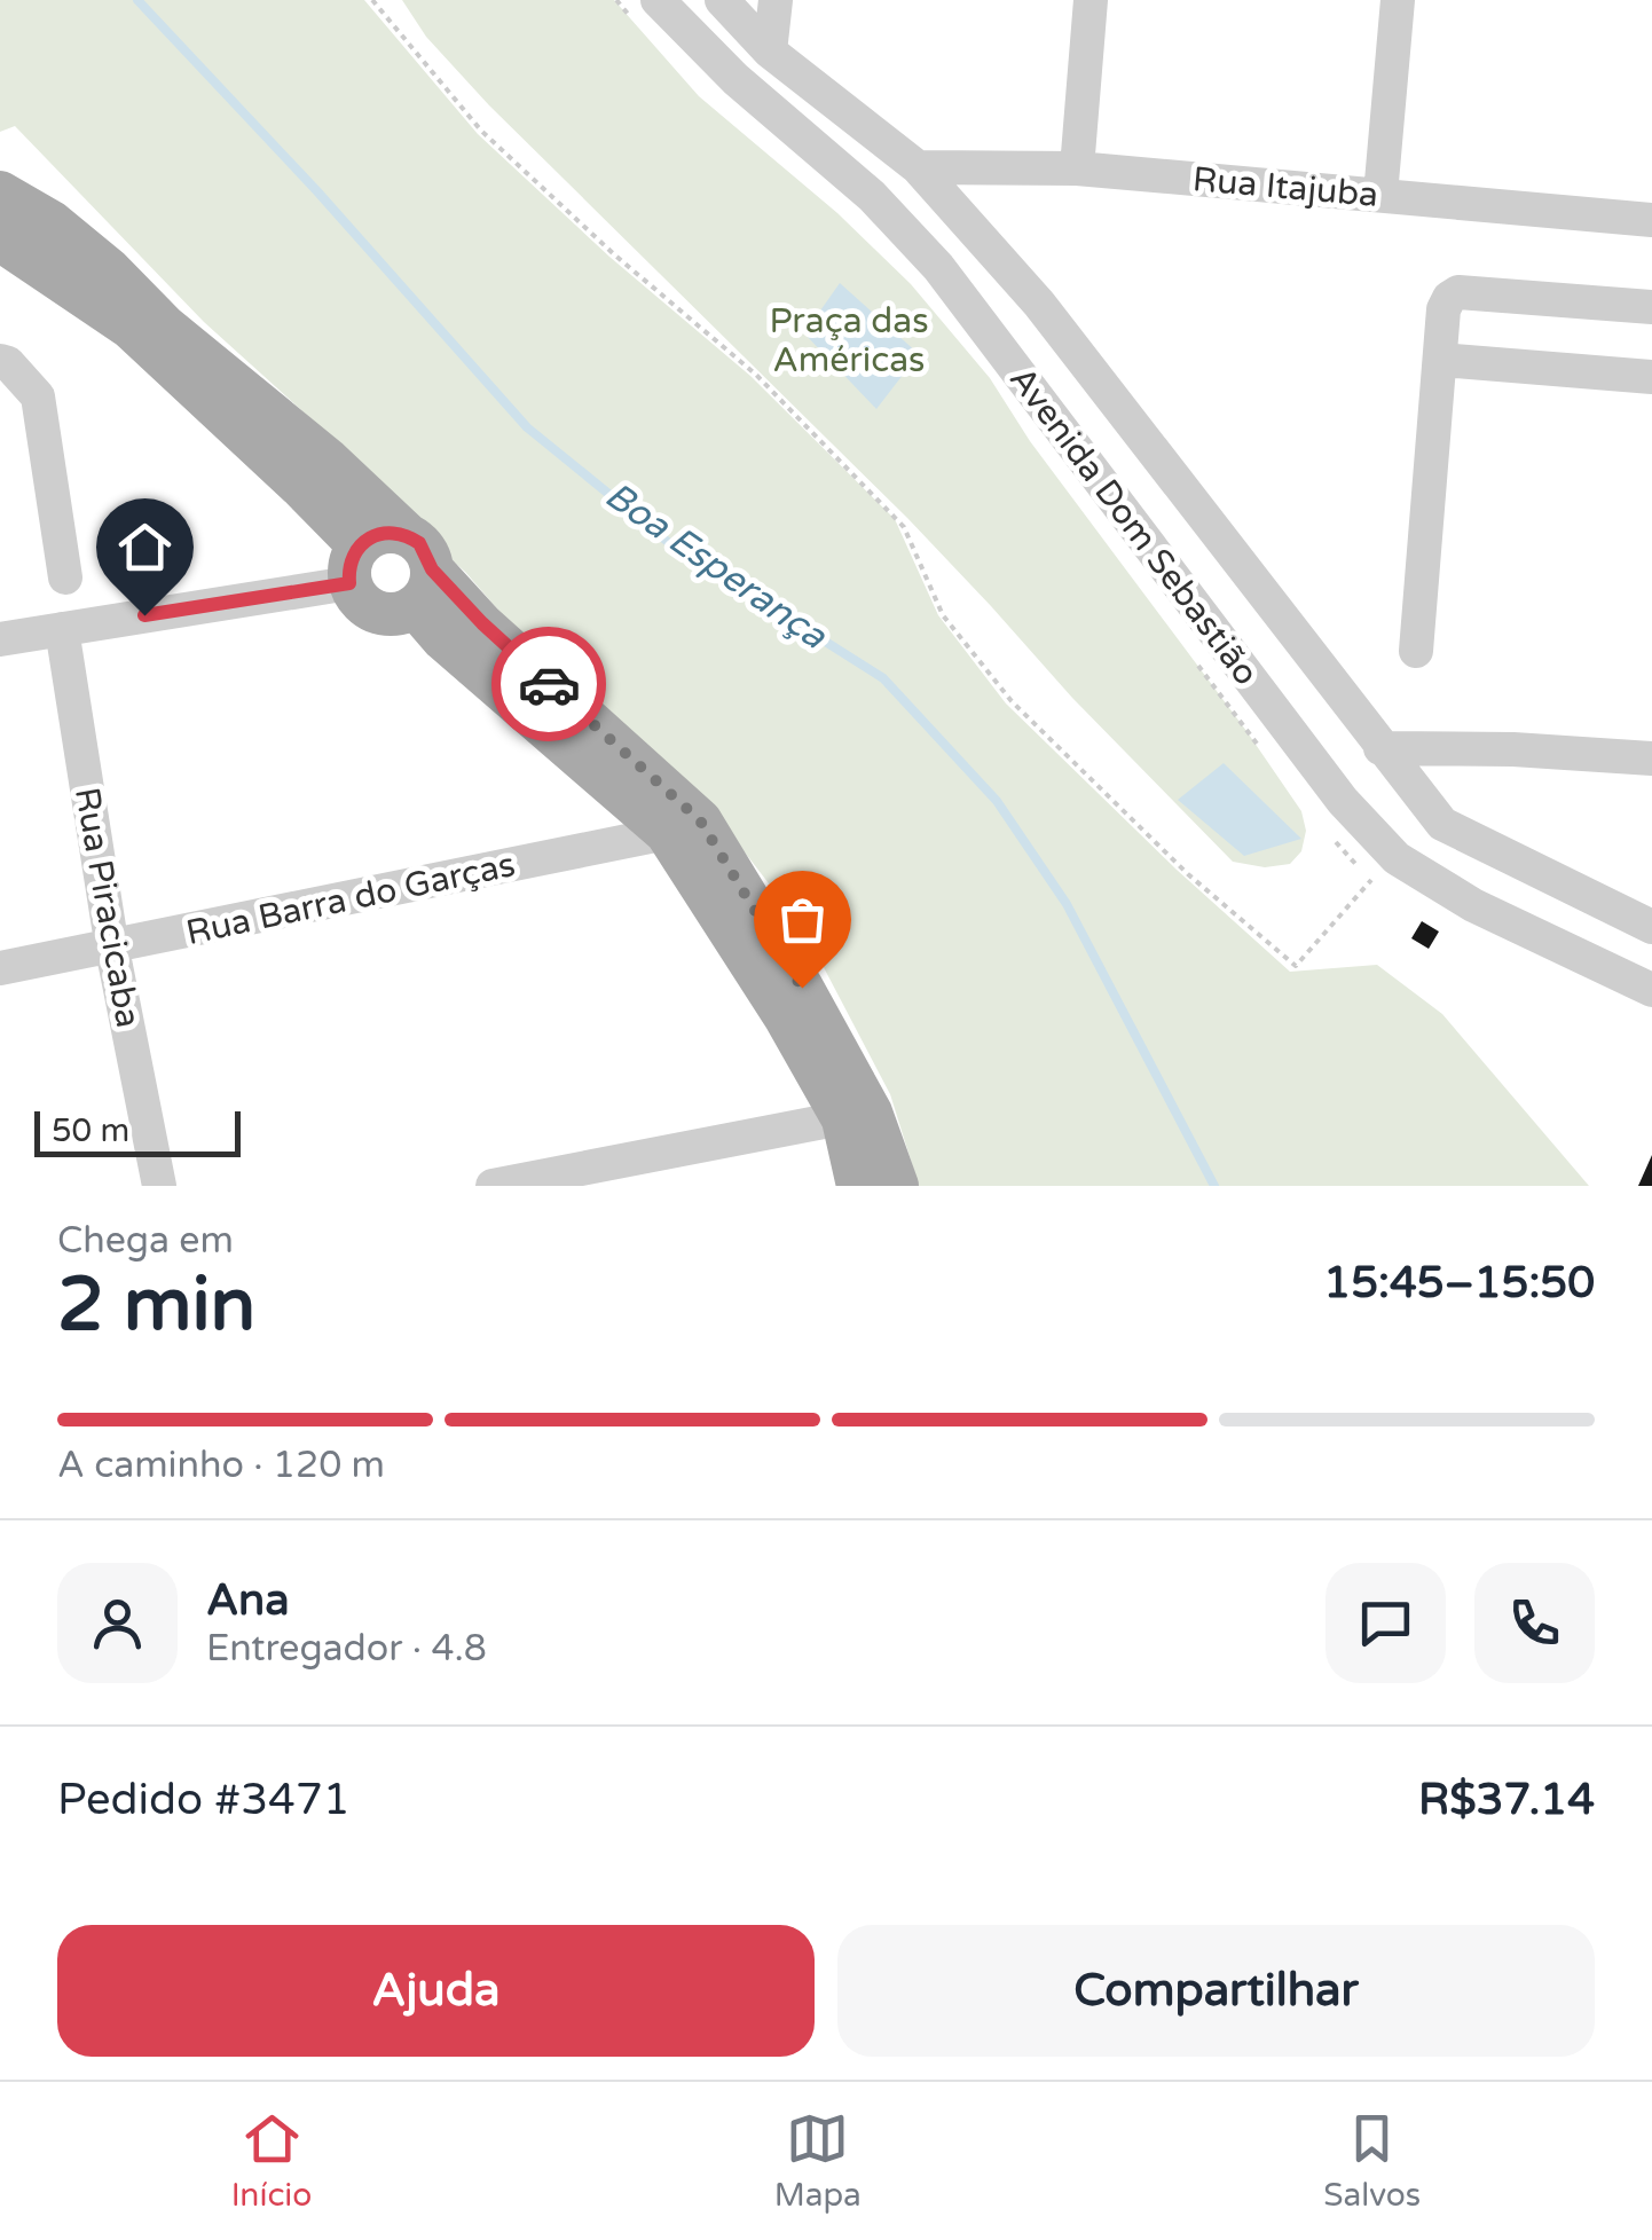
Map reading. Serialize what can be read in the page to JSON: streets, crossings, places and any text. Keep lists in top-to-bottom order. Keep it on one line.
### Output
{"streets":{"street":["Rua Itajuba","Avenida Dom Sebastião","Rua Barra do Garças","Rua Piracicaba"]},"crossings":[["Rua Itajuba","Avenida Dom Sebastião"],["Rua Barra do Garças","Rua Piracicaba"]],"water":["Boa Esperança"],"parks":["Praça das Américas"],"scale_bar":"50 m","page":{"scale":"50 m","heading":["2 min","Chega em","15:45–15:50"],"panel":["Ana","Entregador · 4.8","Pedido #3471","R$37.14"],"bar":"A caminho · 120 m","buttons":["Ajuda","Compartilhar"],"tabs":["Início","Mapa","Salvos"]}}
